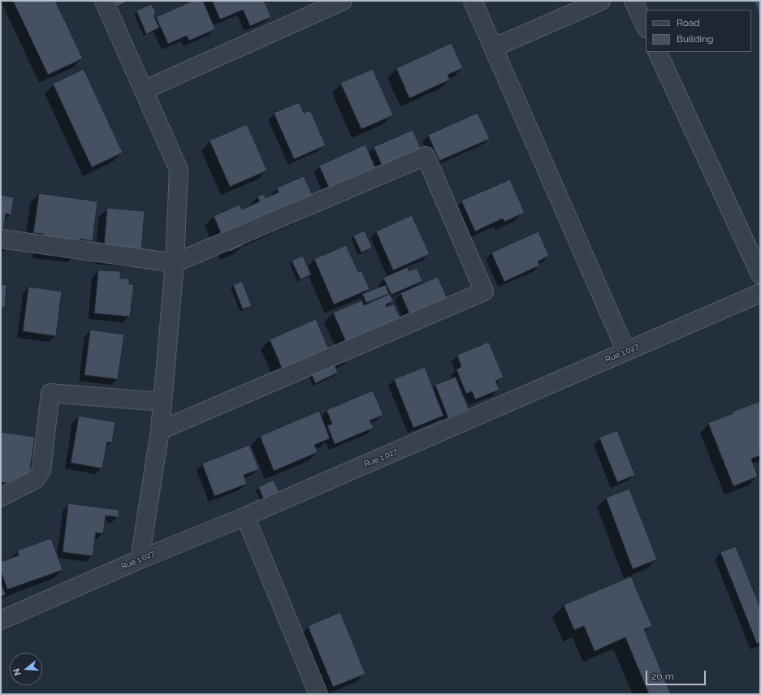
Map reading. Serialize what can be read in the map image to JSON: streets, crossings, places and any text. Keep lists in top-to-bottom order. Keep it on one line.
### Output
{"streets":{"street":["Rue 1.027"]},"legend":["Road","Building"],"scale_bar":"20 m","north":"left"}
